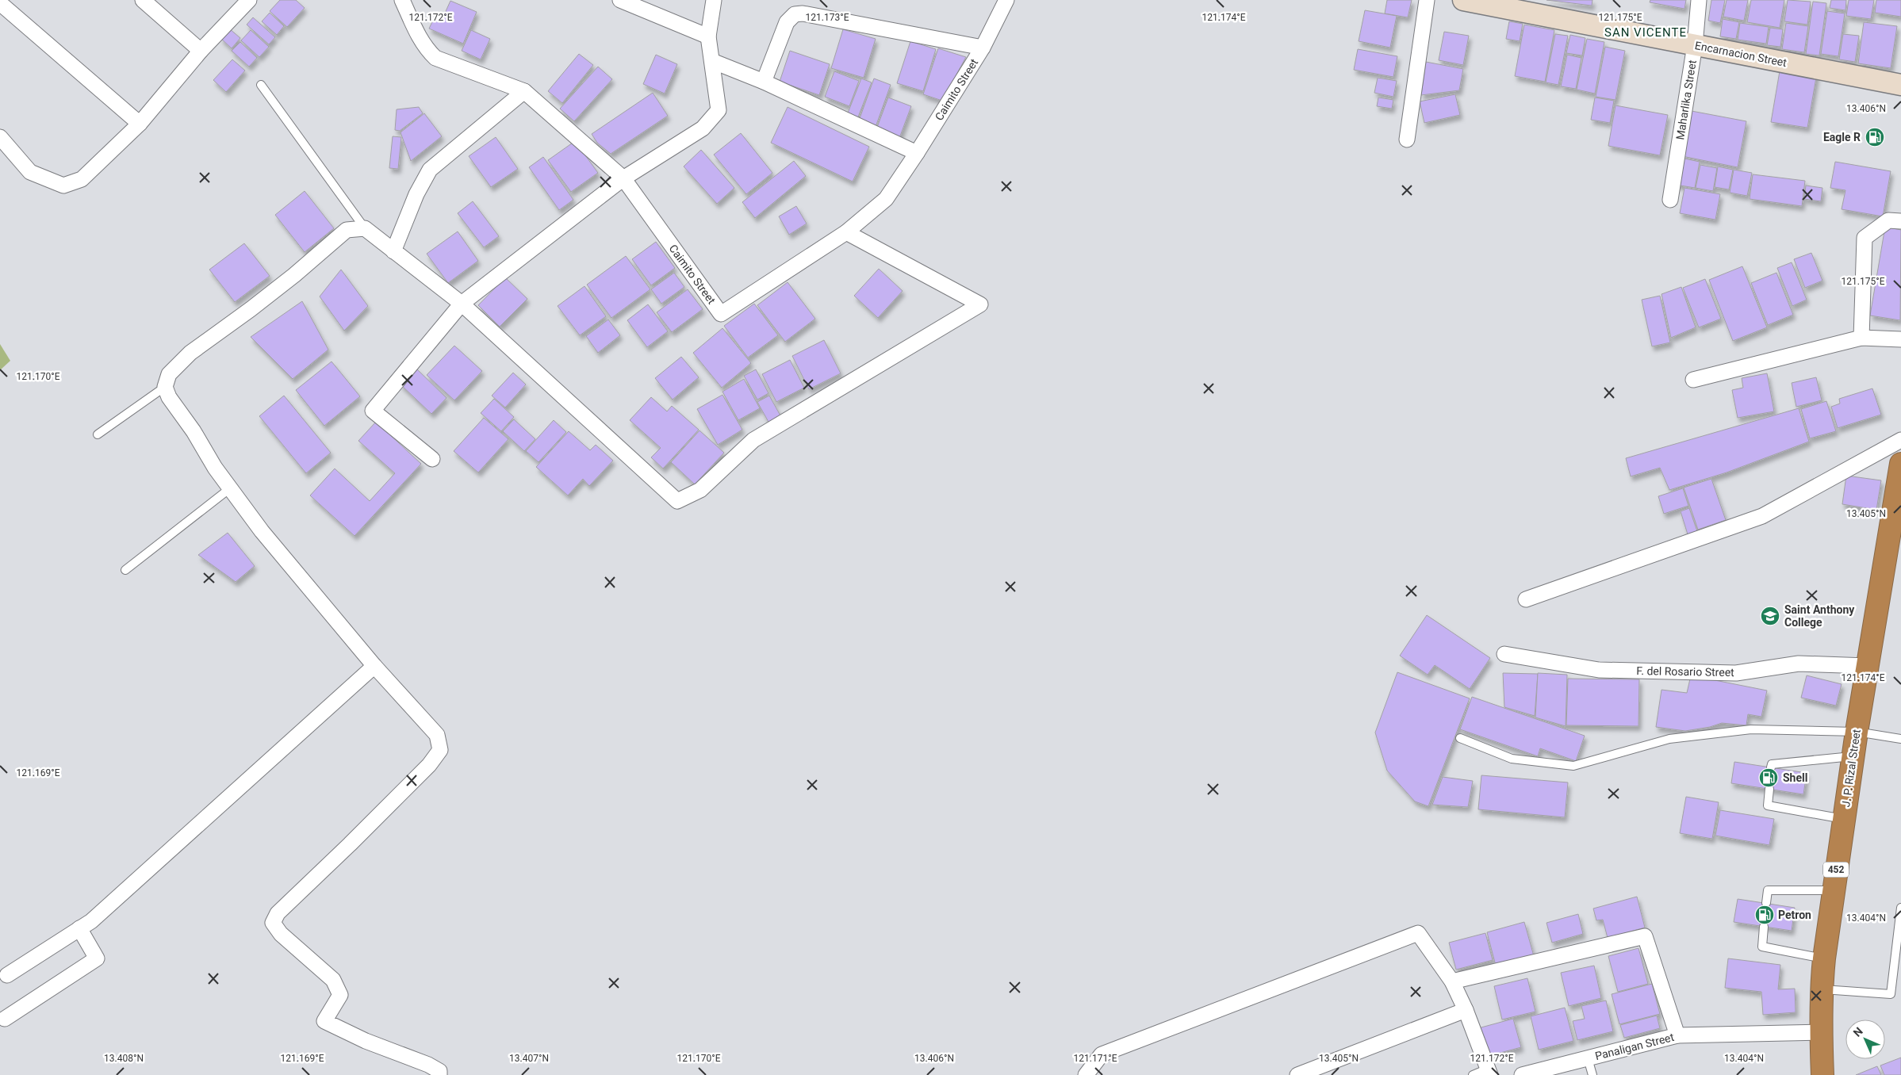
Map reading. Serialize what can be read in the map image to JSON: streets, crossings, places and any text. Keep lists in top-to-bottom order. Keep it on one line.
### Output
{"streets":{"highway":["J. P. Rizal Street","452"],"street":["Encarnacion Street","Caimito Street","Maharlika Street","F. del Rosario Street","Panaligan Street"]},"crossings":[["Encarnacion Street","Maharlika Street"],["F. del Rosario Street","J. P. Rizal Street"],["J. P. Rizal Street","Panaligan Street"]],"districts":["SAN VICENTE"],"places":{"fuel station":["Eagle R","Shell","Petron"],"school or university":["Saint Anthony College"]},"north":"top left","coordinates":["121.175°E","121.172°E","121.173°E","121.174°E","13.406°N","121.170°E","13.405°N","121.169°E","13.404°N","13.408°N","13.407°N","121.171°E"]}
